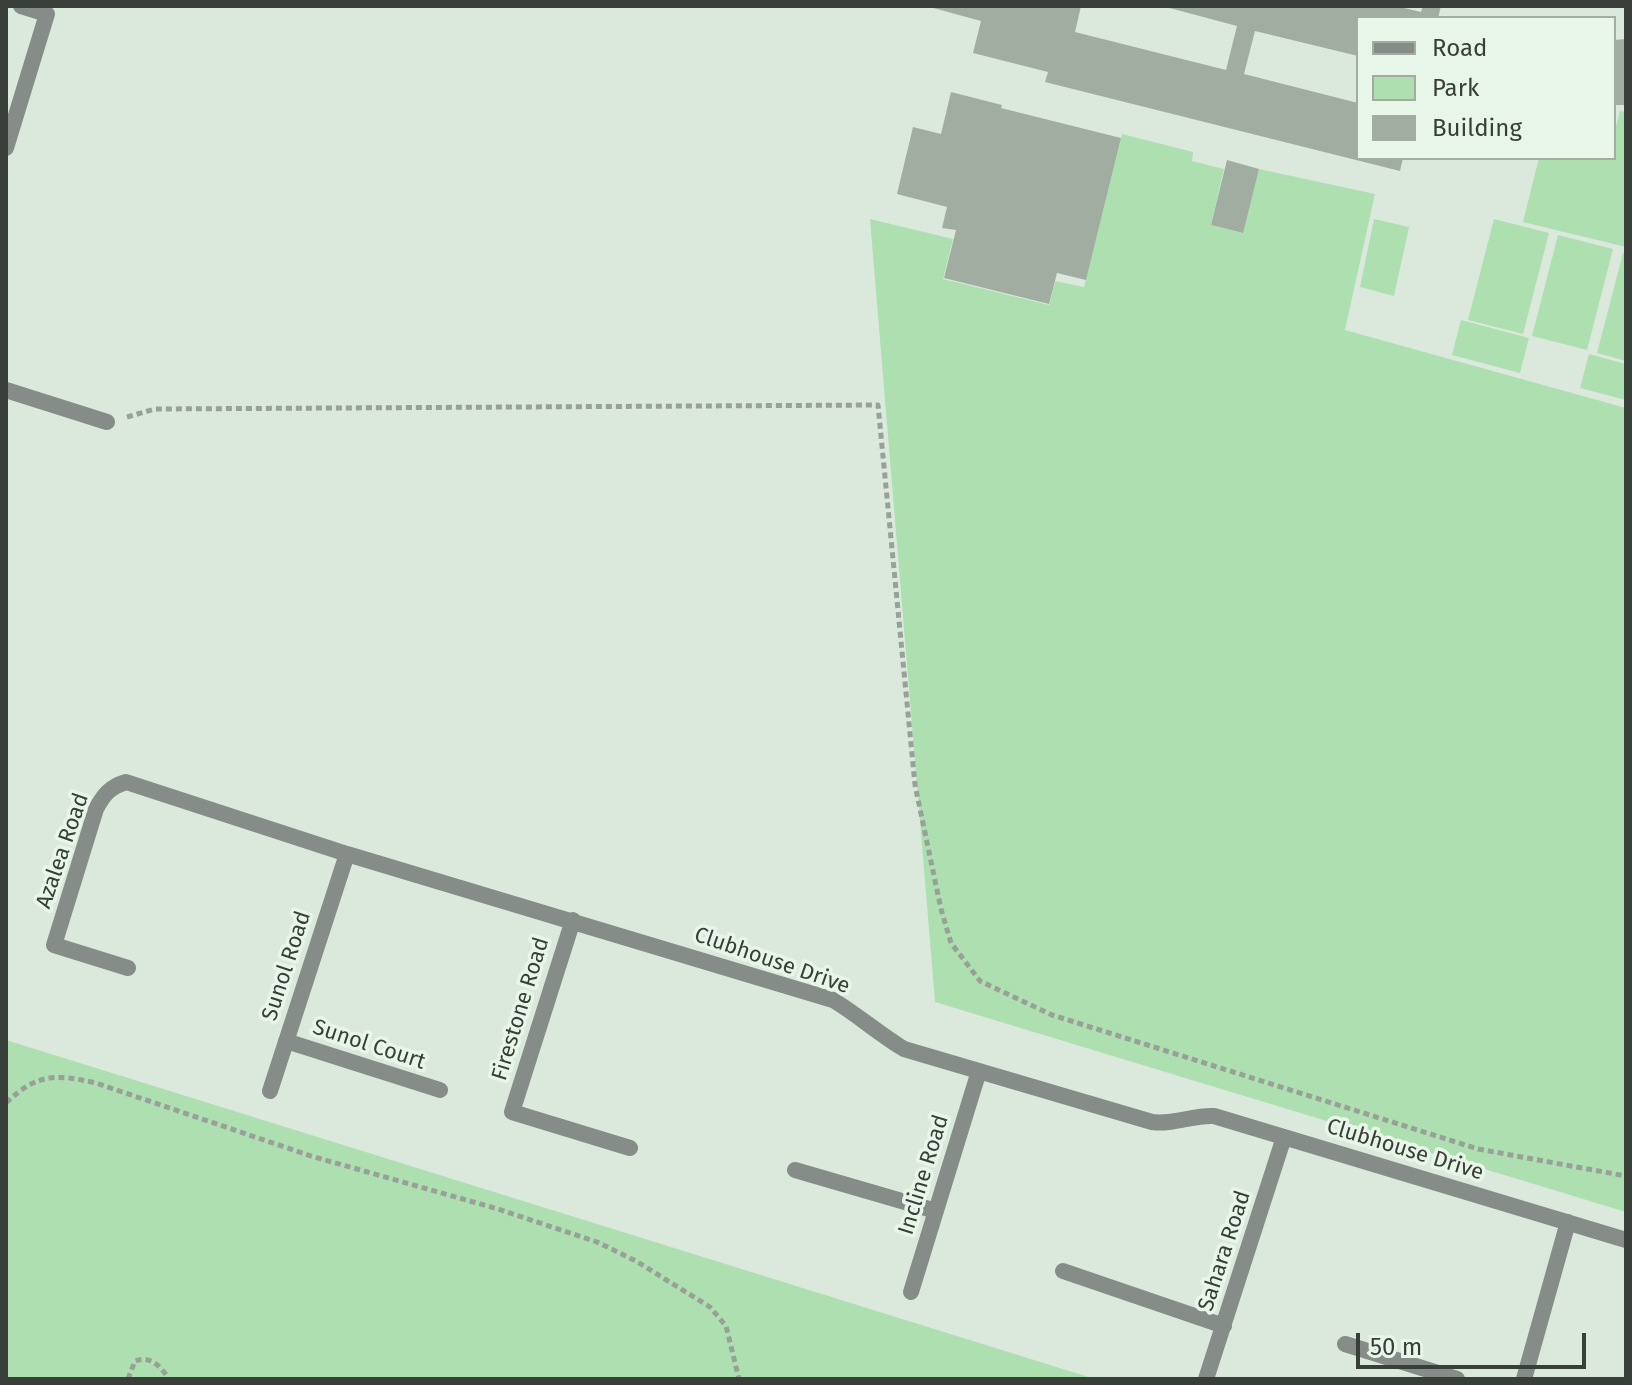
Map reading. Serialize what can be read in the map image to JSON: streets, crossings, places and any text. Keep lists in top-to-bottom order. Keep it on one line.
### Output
{"streets":{"street":["Azalea Road","Clubhouse Drive","Sunol Road","Firestone Road","Sunol Court","Incline Road","Sahara Road"]},"crossings":[["Azalea Road","Clubhouse Drive"],["Clubhouse Drive","Sunol Road"],["Clubhouse Drive","Firestone Road"],["Clubhouse Drive","Incline Road"],["Clubhouse Drive","Sahara Road"],["Sunol Road","Sunol Court"]],"legend":["Road","Park","Building"],"scale_bar":"50 m"}
